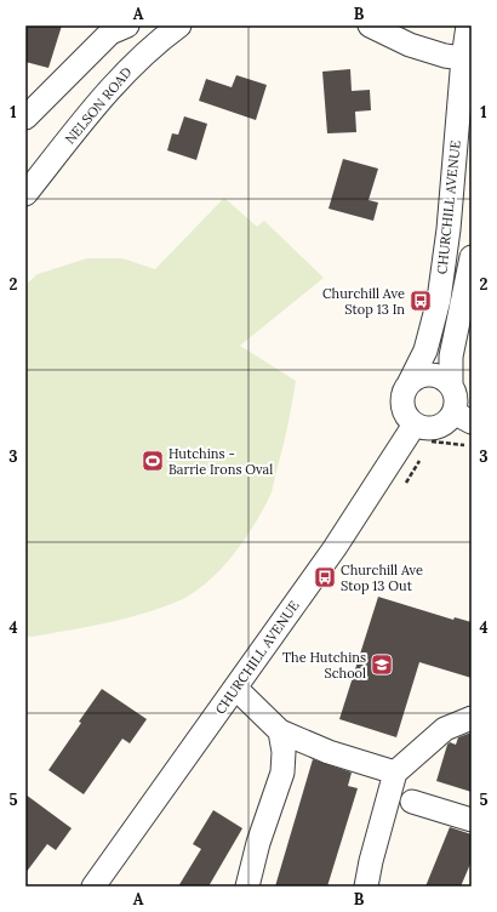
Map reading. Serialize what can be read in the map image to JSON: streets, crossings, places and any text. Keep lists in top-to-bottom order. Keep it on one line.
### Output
{"streets":{"street":["NELSON ROAD","CHURCHILL AVENUE"]},"places":{"bus stop":["Churchill Ave Stop 13 In","Churchill Ave Stop 13 Out"],"sports":["Hutchins - Barrie Irons Oval"],"school or university":["The Hutchins School"]},"grid":{"columns":["A","B"],"rows":["1","2","3","4","5"]}}
